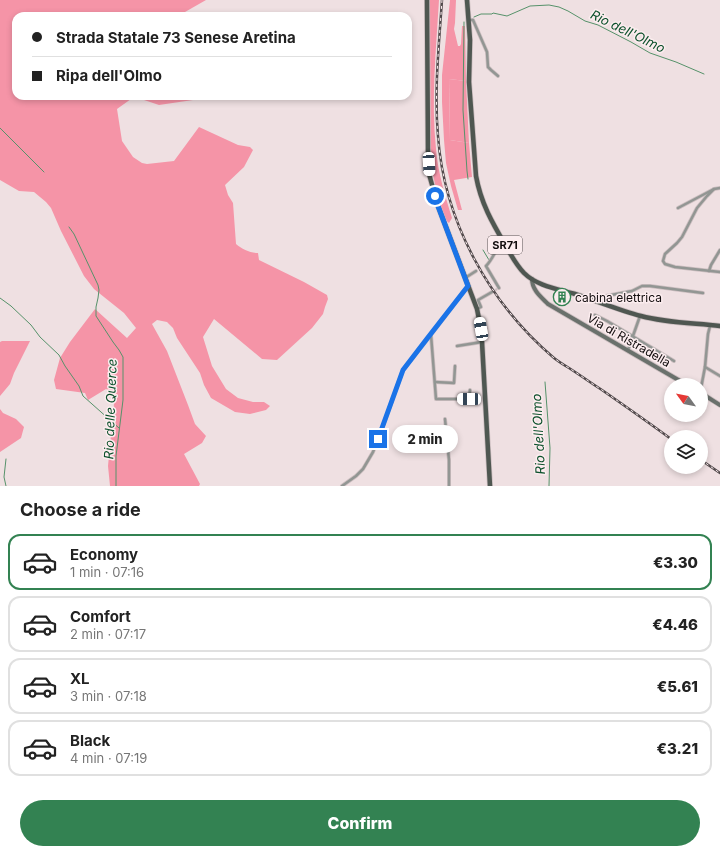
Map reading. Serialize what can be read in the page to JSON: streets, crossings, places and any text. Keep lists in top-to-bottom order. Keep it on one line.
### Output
{"streets":{"main road":["SR71"],"street":["Via di Ristradella"]},"crossings":[["SR71","Via di Ristradella"]],"water":["Rio dell'Olmo","Rio delle Querce"],"places":{"building":["cabina elettrica"]},"north":"top left","page":{"banner":["Strada Statale 73 Senese Aretina","Ripa dell'Olmo"],"bubble":"2 min","heading":"Choose a ride","list":[{"name":"Economy","note":"1 min · 07:16","value":"€3.30"},{"name":"Comfort","note":"2 min · 07:17","value":"€4.46"},{"name":"XL","note":"3 min · 07:18","value":"€5.61"},{"name":"Black","note":"4 min · 07:19","value":"€3.21"}],"buttons":"Confirm"}}
